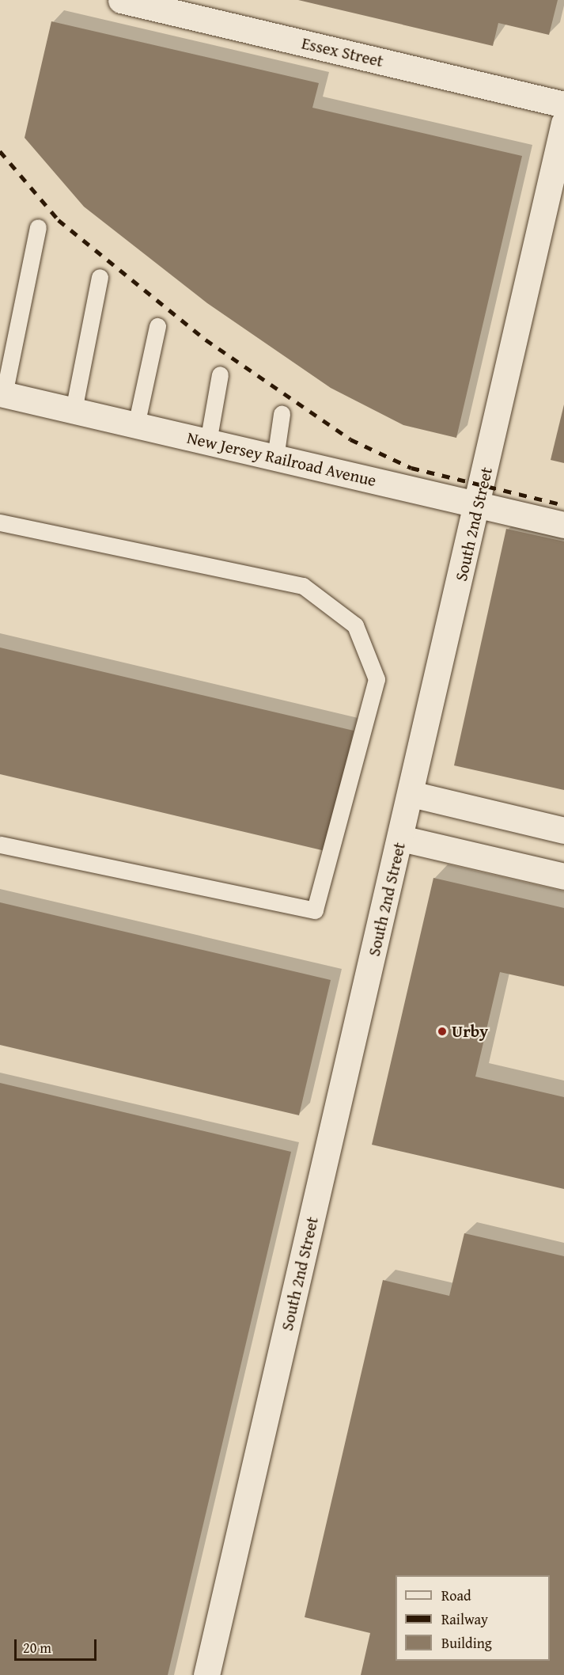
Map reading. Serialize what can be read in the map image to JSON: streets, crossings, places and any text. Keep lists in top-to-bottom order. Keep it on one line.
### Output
{"streets":{"street":["Essex Street","New Jersey Railroad Avenue","South 2nd Street"]},"crossings":[["New Jersey Railroad Avenue","South 2nd Street"]],"places":["Urby"],"legend":["Road","Railway","Building"],"scale_bar":"20 m"}
